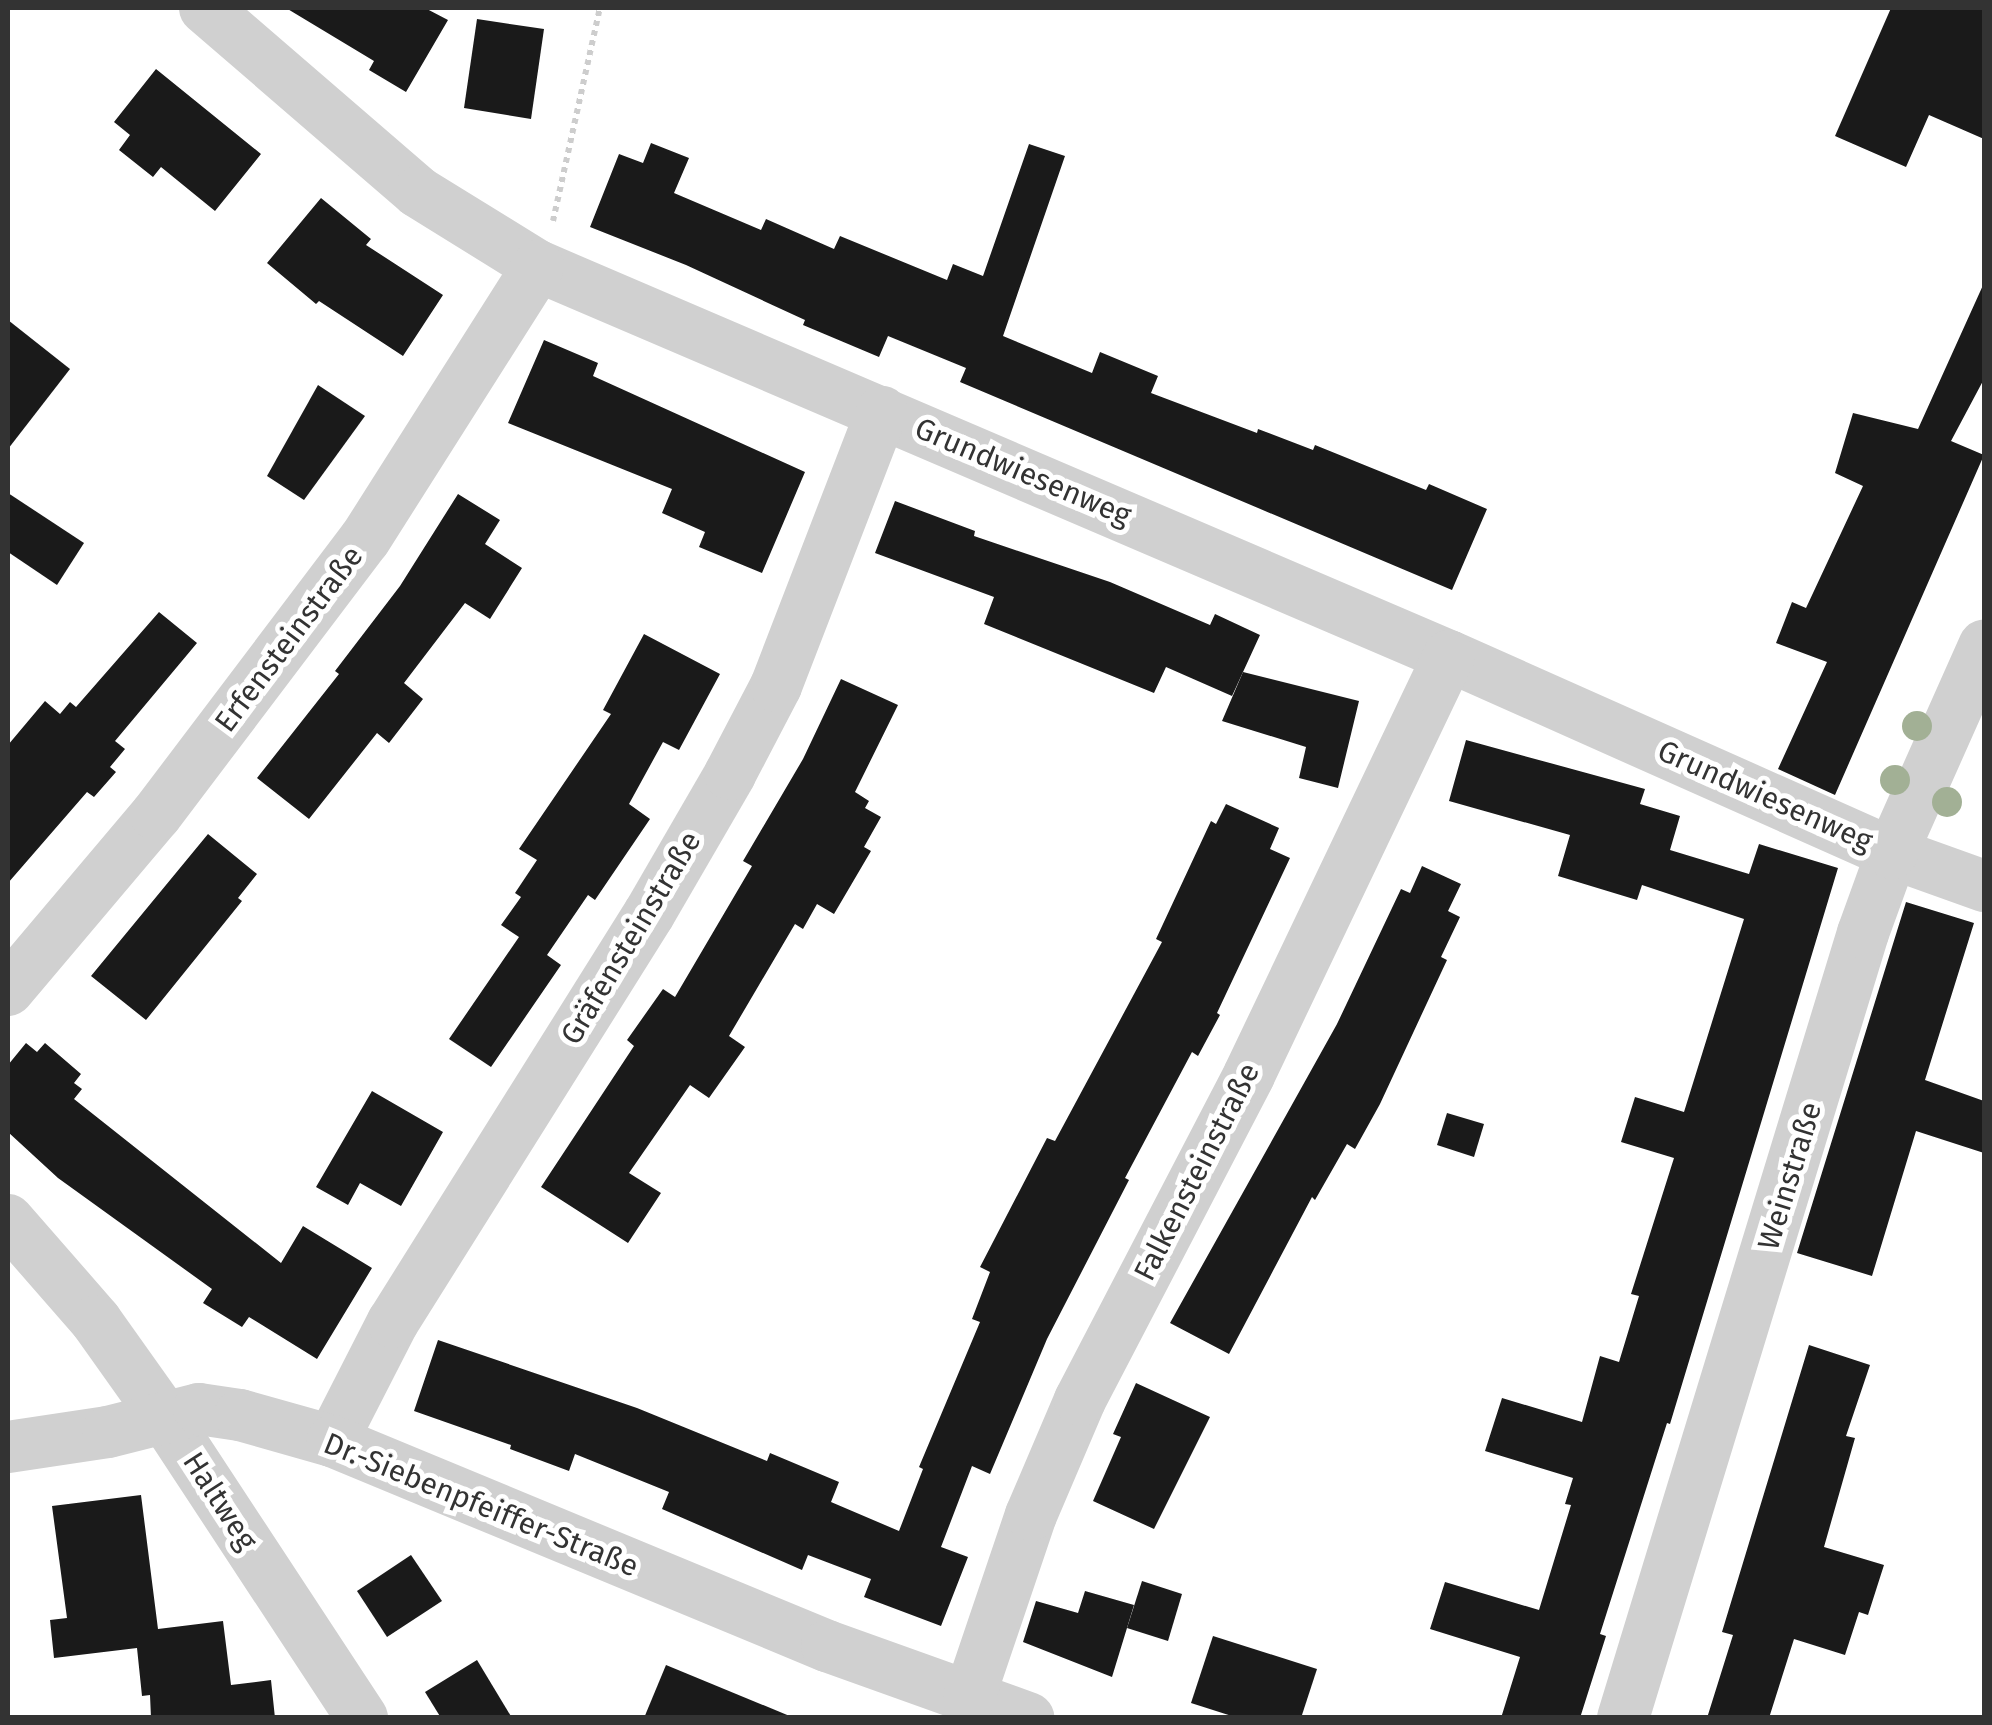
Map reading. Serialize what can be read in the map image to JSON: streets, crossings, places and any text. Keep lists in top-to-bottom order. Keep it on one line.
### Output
{"streets":{"street":["Grundwiesenweg","Erfensteinstraße","Gräfensteinstraße","Falkensteinstraße","Weinstraße","Haltweg","Dr.-Siebenpfeiffer-Straße"]},"crossings":[["Grundwiesenweg","Erfensteinstraße"],["Grundwiesenweg","Gräfensteinstraße"],["Grundwiesenweg","Falkensteinstraße"],["Grundwiesenweg","Weinstraße"],["Gräfensteinstraße","Dr.-Siebenpfeiffer-Straße"],["Falkensteinstraße","Dr.-Siebenpfeiffer-Straße"],["Haltweg","Dr.-Siebenpfeiffer-Straße"]]}
